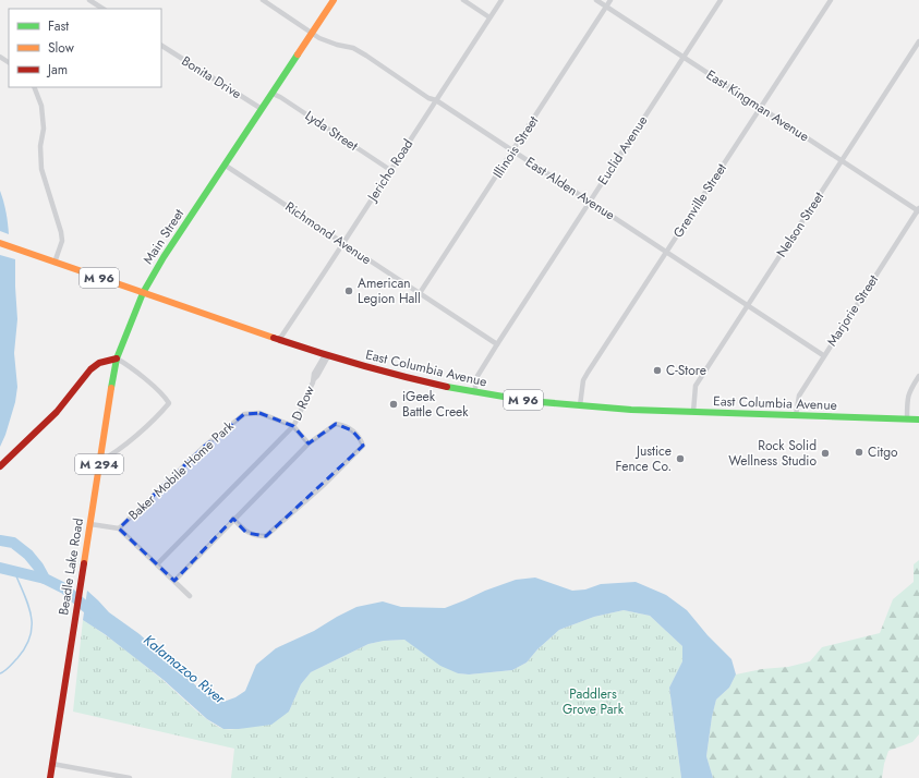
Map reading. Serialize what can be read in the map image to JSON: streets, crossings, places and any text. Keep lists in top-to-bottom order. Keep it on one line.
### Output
{"streets":{"main road":["Main Street","M 96","East Columbia Avenue","M 294","Beadle Lake Road"],"street":["Bonita Drive","East Kingman Avenue","Lyda Street","Illinois Street","Euclid Avenue","Jericho Road","East Alden Avenue","Grenville Street","Nelson Street","Richmond Avenue","Marjorie Street","D Row","Baker Mobile Home Park"]},"crossings":[["Bonita Drive","Main Street"],["East Kingman Avenue","Illinois Street"],["East Kingman Avenue","Euclid Avenue"],["East Kingman Avenue","Grenville Street"],["East Kingman Avenue","Nelson Street"],["East Kingman Avenue","Marjorie Street"],["Lyda Street","Jericho Road"],["Lyda Street","Main Street"],["Illinois Street","East Alden Avenue"],["Illinois Street","Richmond Avenue"],["Euclid Avenue","East Alden Avenue"],["Euclid Avenue","Richmond Avenue"],["Euclid Avenue","East Columbia Avenue"],["Jericho Road","East Alden Avenue"],["Jericho Road","Richmond Avenue"],["Jericho Road","East Columbia Avenue"],["East Alden Avenue","Grenville Street"],["East Alden Avenue","Nelson Street"],["East Alden Avenue","Main Street"],["East Alden Avenue","Marjorie Street"],["Grenville Street","East Columbia Avenue"],["Nelson Street","East Columbia Avenue"],["Richmond Avenue","Main Street"],["Main Street","East Columbia Avenue"],["Main Street","Beadle Lake Road"],["Marjorie Street","East Columbia Avenue"],["East Columbia Avenue","D Row"],["D Row","Baker Mobile Home Park"],["Baker Mobile Home Park","Beadle Lake Road"]],"water":["Kalamazoo River"],"parks":["Paddlers Grove Park"],"places":["American Legion Hall","C-Store","iGeek Battle Creek","Citgo","Rock Solid Wellness Studio","Justice Fence Co."],"legend":["Fast","Slow","Jam"]}
